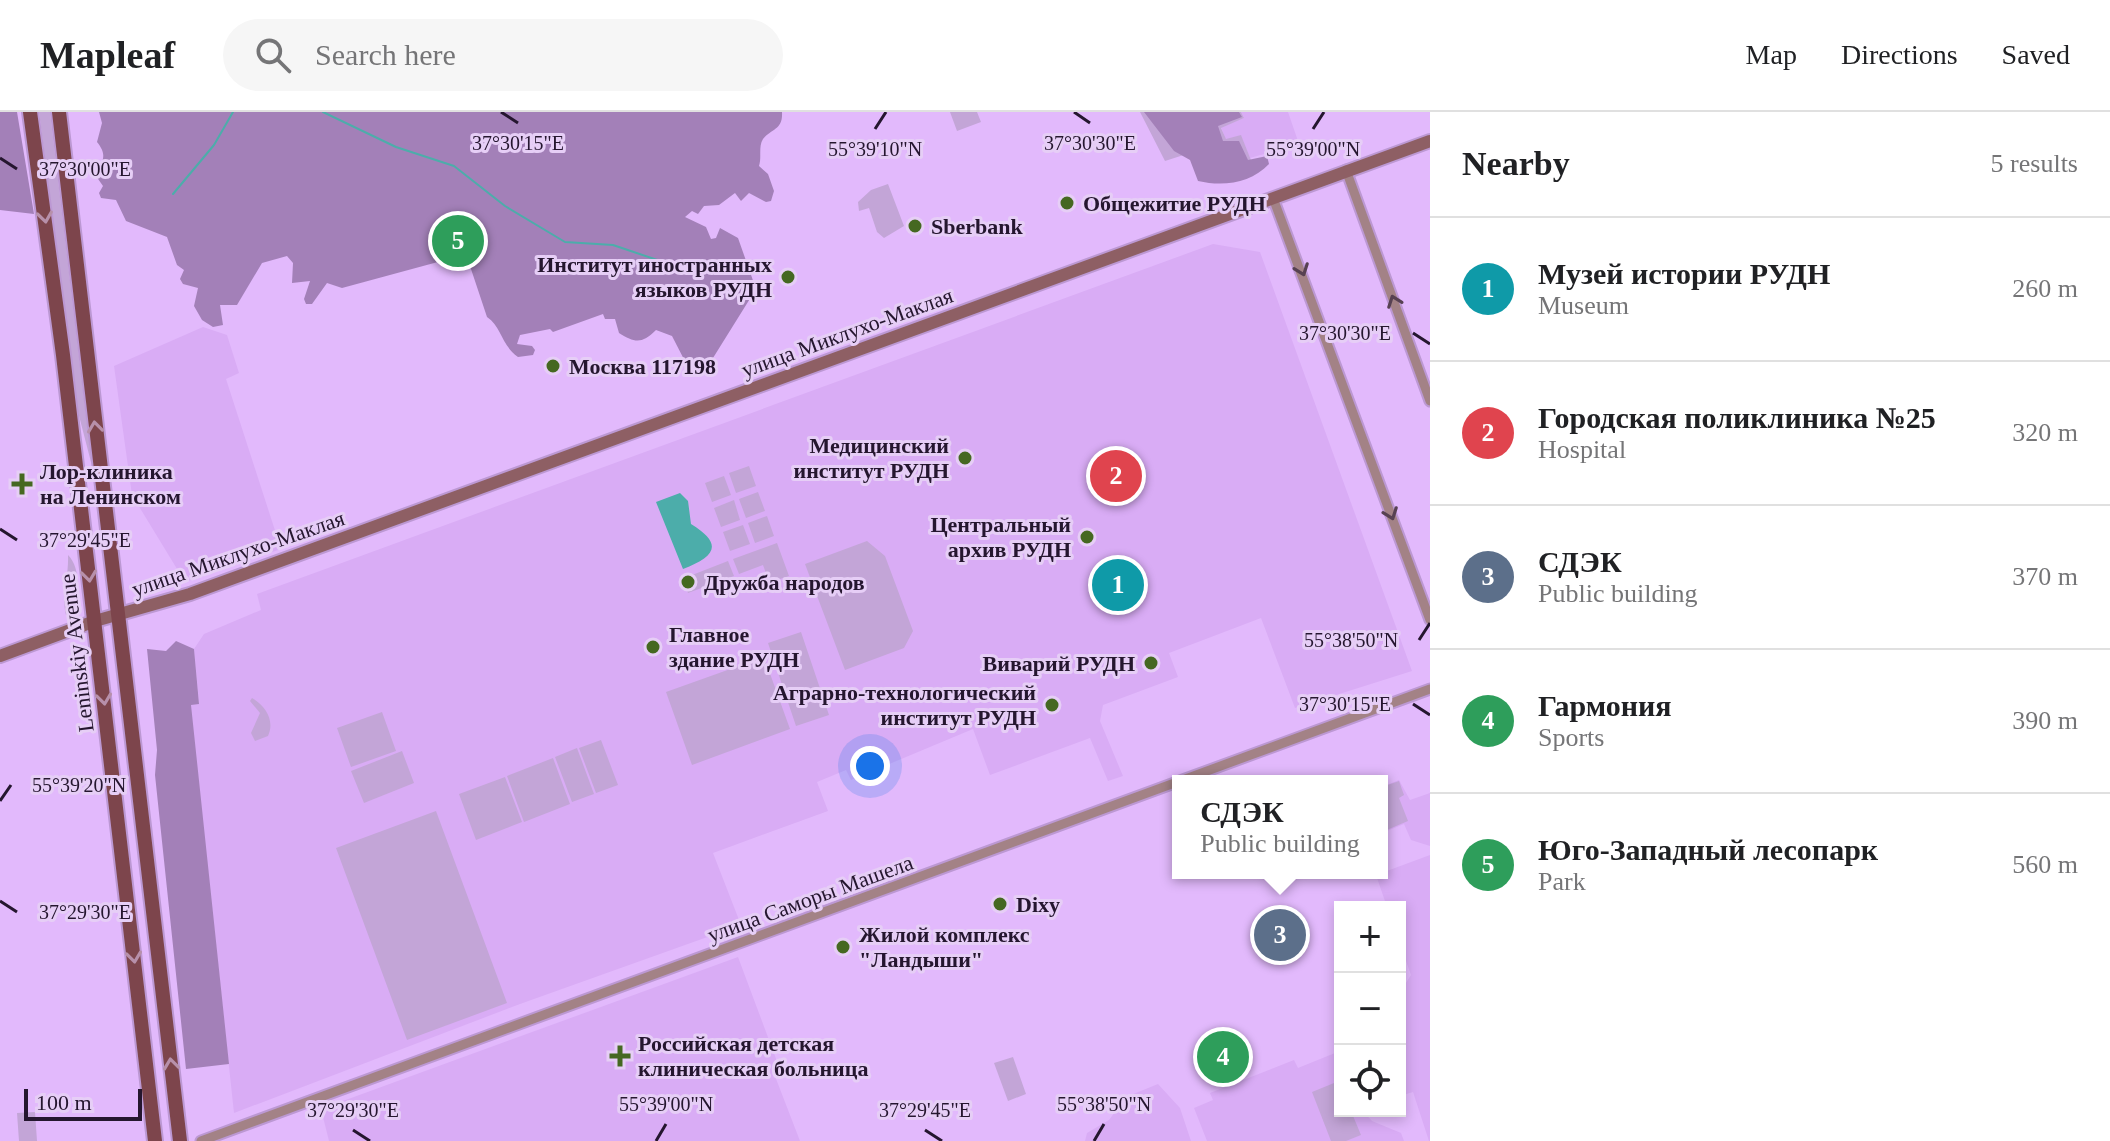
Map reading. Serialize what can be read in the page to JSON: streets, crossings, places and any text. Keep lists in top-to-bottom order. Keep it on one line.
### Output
{"streets":{"main road":["улица Миклухо-Маклая","Leninskiy Avenue"],"street":["улица Саморы Машела"]},"crossings":[["улица Миклухо-Маклая","Leninskiy Avenue"]],"places":{"other":["Общежитие РУДН","Sberbank","Институт иностранных языков РУДН","Москва 117198","Медицинский институт РУДН","Центральный архив РУДН","Дружба народов","Главное здание РУДН","Виварий РУДН","Аграрно-технологический институт РУДН","Dixy","Жилой комплекс \"Ландыши\""],"health":["Лор-клиника на Ленинском","Российская детская клиническая больница"]},"scale_bar":"100 m","page":{"header":"Mapleaf","search":"Search here","nav":["Map","Directions","Saved"],"heading":["Nearby","5 results"],"pins":["5","2","1","3","4"],"list":[{"mark":"1","name":"Музей истории РУДН","note":"Museum","value":"260 m"},{"mark":"2","name":"Городская поликлиника №25","note":"Hospital","value":"320 m"},{"mark":"3","name":"СДЭК","note":"Public building","value":"370 m"},{"mark":"4","name":"Гармония","note":"Sports","value":"390 m"},{"mark":"5","name":"Юго-Западный лесопарк","note":"Park","value":"560 m"}],"popup":["СДЭК","Public building"],"map_buttons":["+","−"],"scale":"100 m"},"coordinates":["37°30'15\"E","37°30'30\"E","55°39'10\"N","55°39'00\"N","37°30'00\"E","37°29'45\"E","55°38'50\"N","55°39'20\"N","37°29'30\"E"]}
